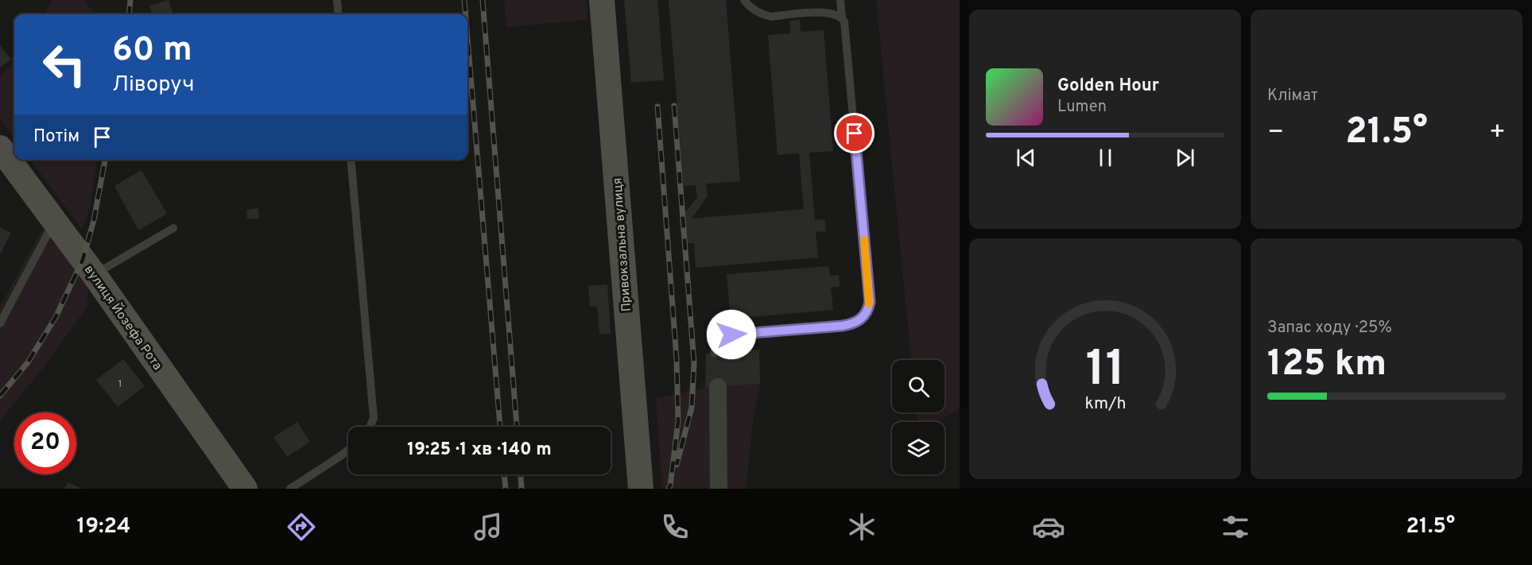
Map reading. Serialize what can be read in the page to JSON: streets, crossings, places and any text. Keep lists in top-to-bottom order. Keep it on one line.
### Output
{"streets":{"main road":["Привокзальна вулиця","вулиця Йозефа Рота"]},"house_numbers":["1"],"page":{"tile":["Клімат",["Запас ходу · 25%","125 km"]],"turn":["60 m","Ліворуч"],"song":["Golden Hour","Lumen"],"heat":["−","21.5°","+"],"then":"Потім","limit":"20","trip":"19:25 · 1 хв · 140 m","tabs":["19:24","21.5°"],"gauge":["11","km/h"]}}
